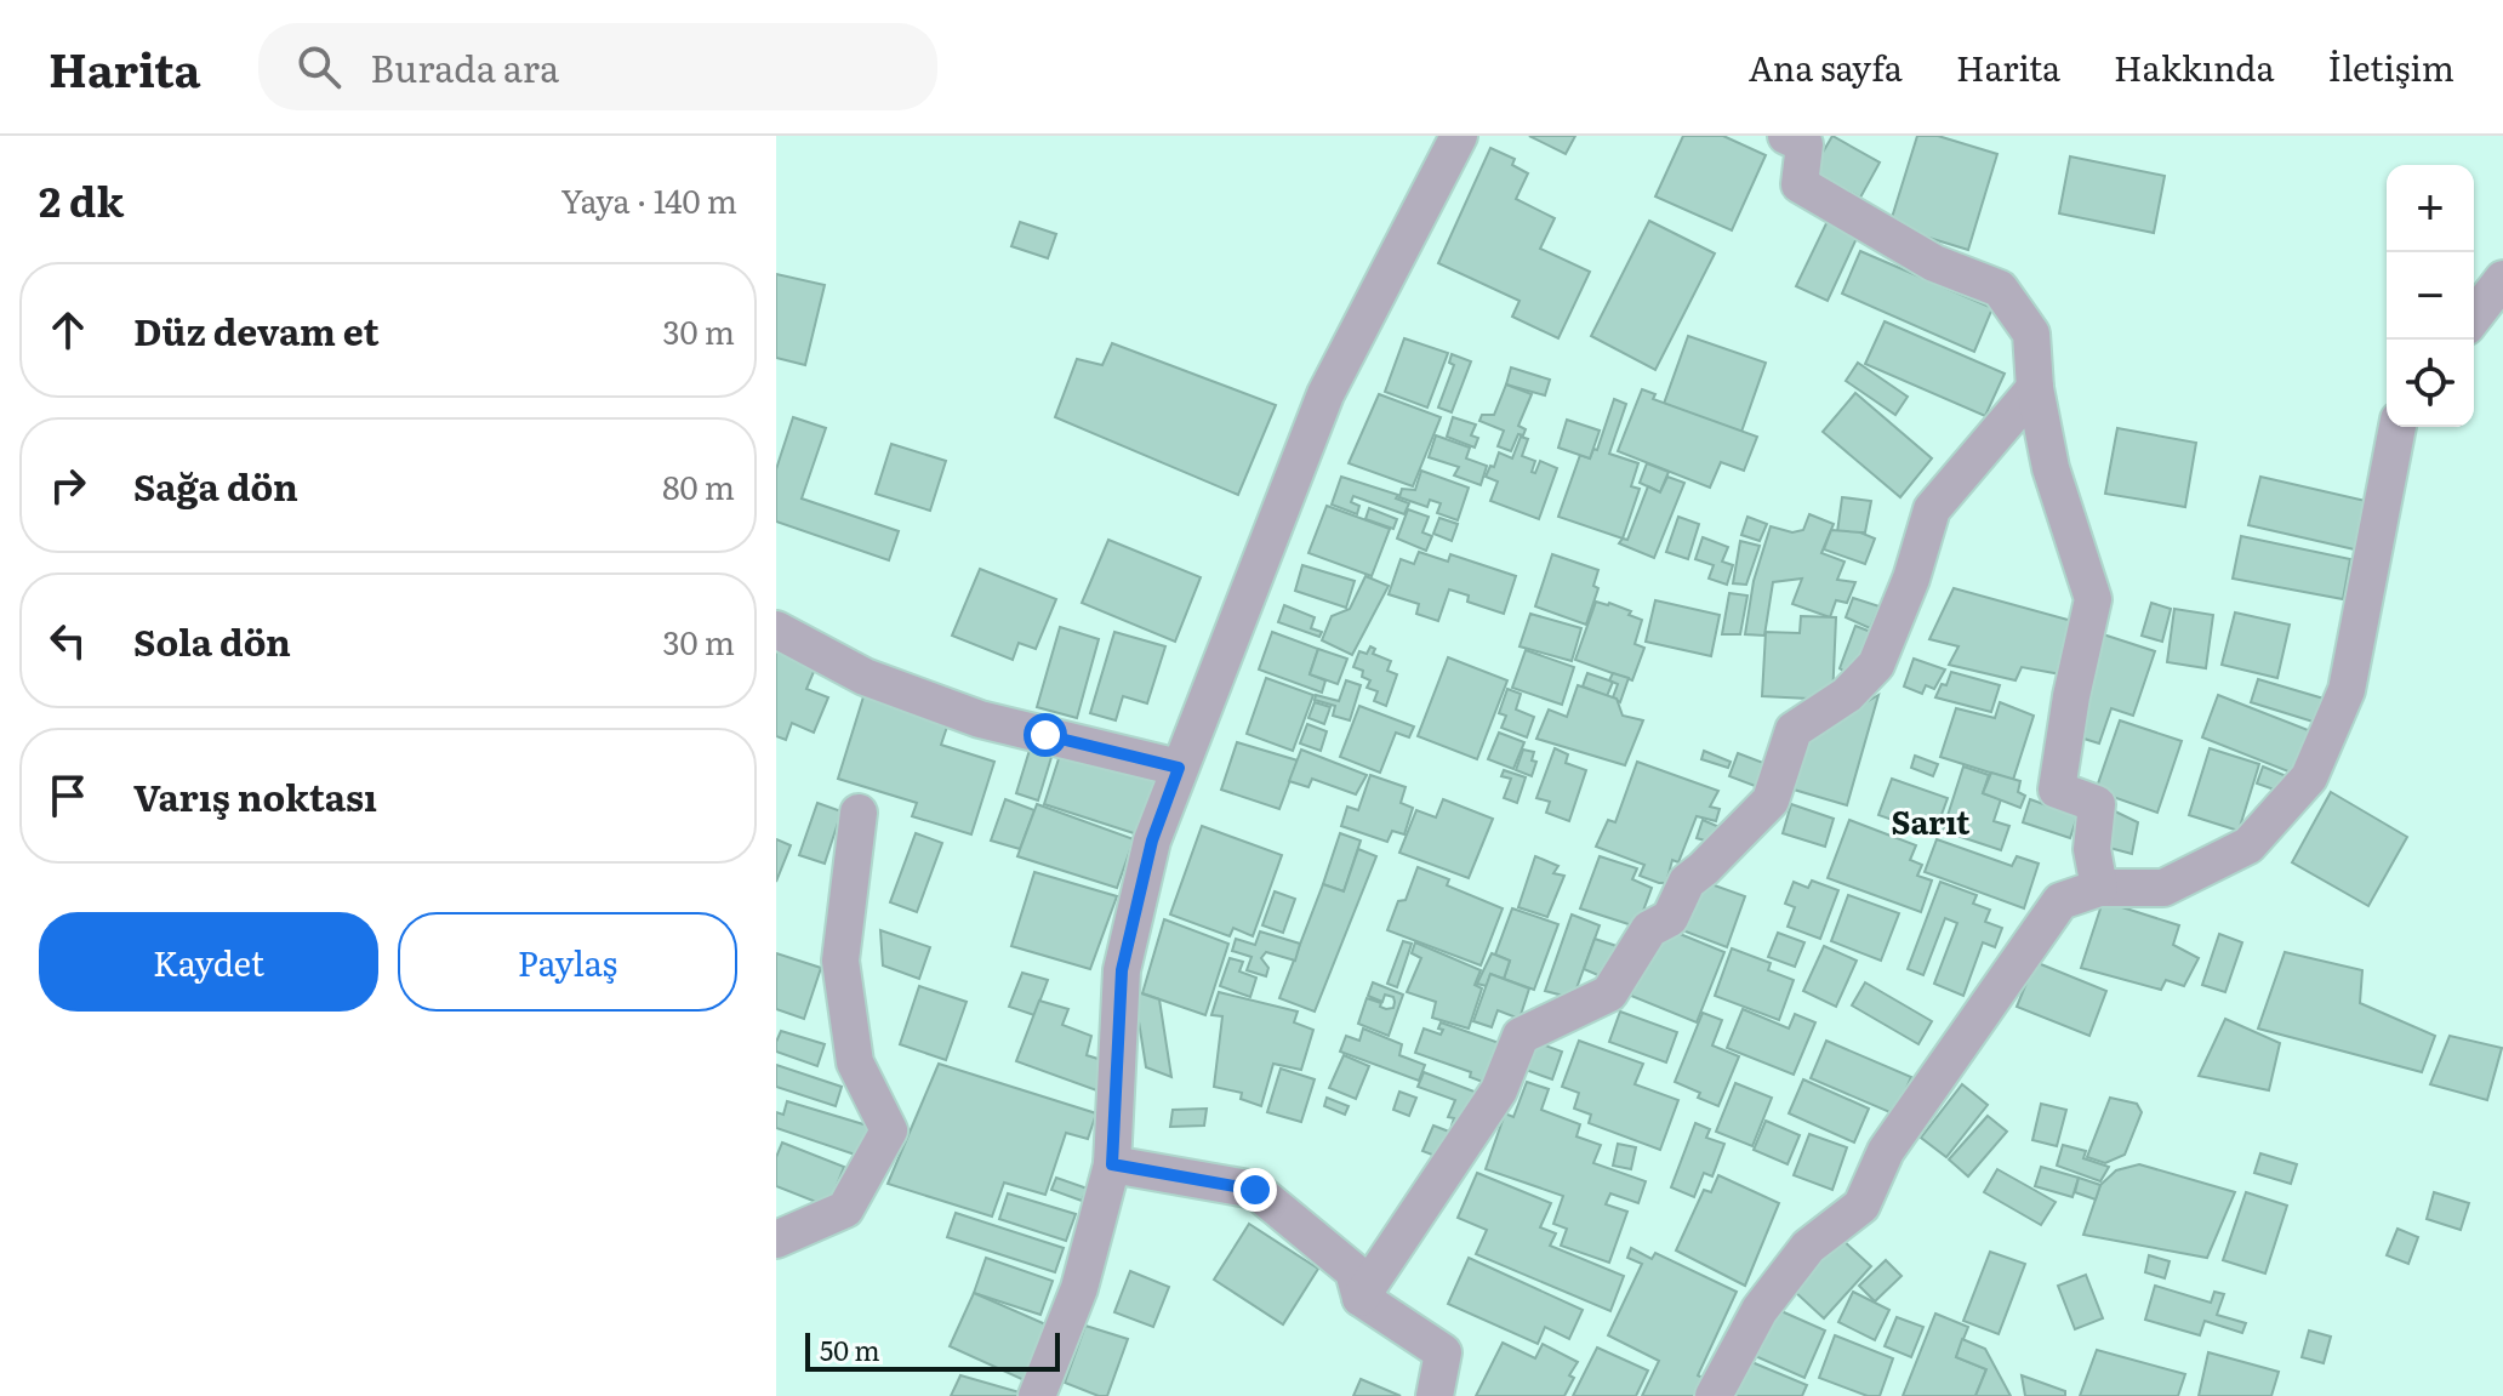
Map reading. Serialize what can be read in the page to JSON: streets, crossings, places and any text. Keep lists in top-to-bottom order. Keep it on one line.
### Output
{"districts":["Sarıt"],"scale_bar":"50 m","page":{"header":"Harita","search":"Burada ara","nav":["Ana sayfa","Harita","Hakkında","İletişim"],"heading":["2 dk","Yaya · 140 m"],"map_buttons":["+","−"],"list":[["Düz devam et","30 m"],["Sağa dön","80 m"],["Sola dön","30 m"],"Varış noktası"],"buttons":["Kaydet","Paylaş"],"scale":"50 m"}}
